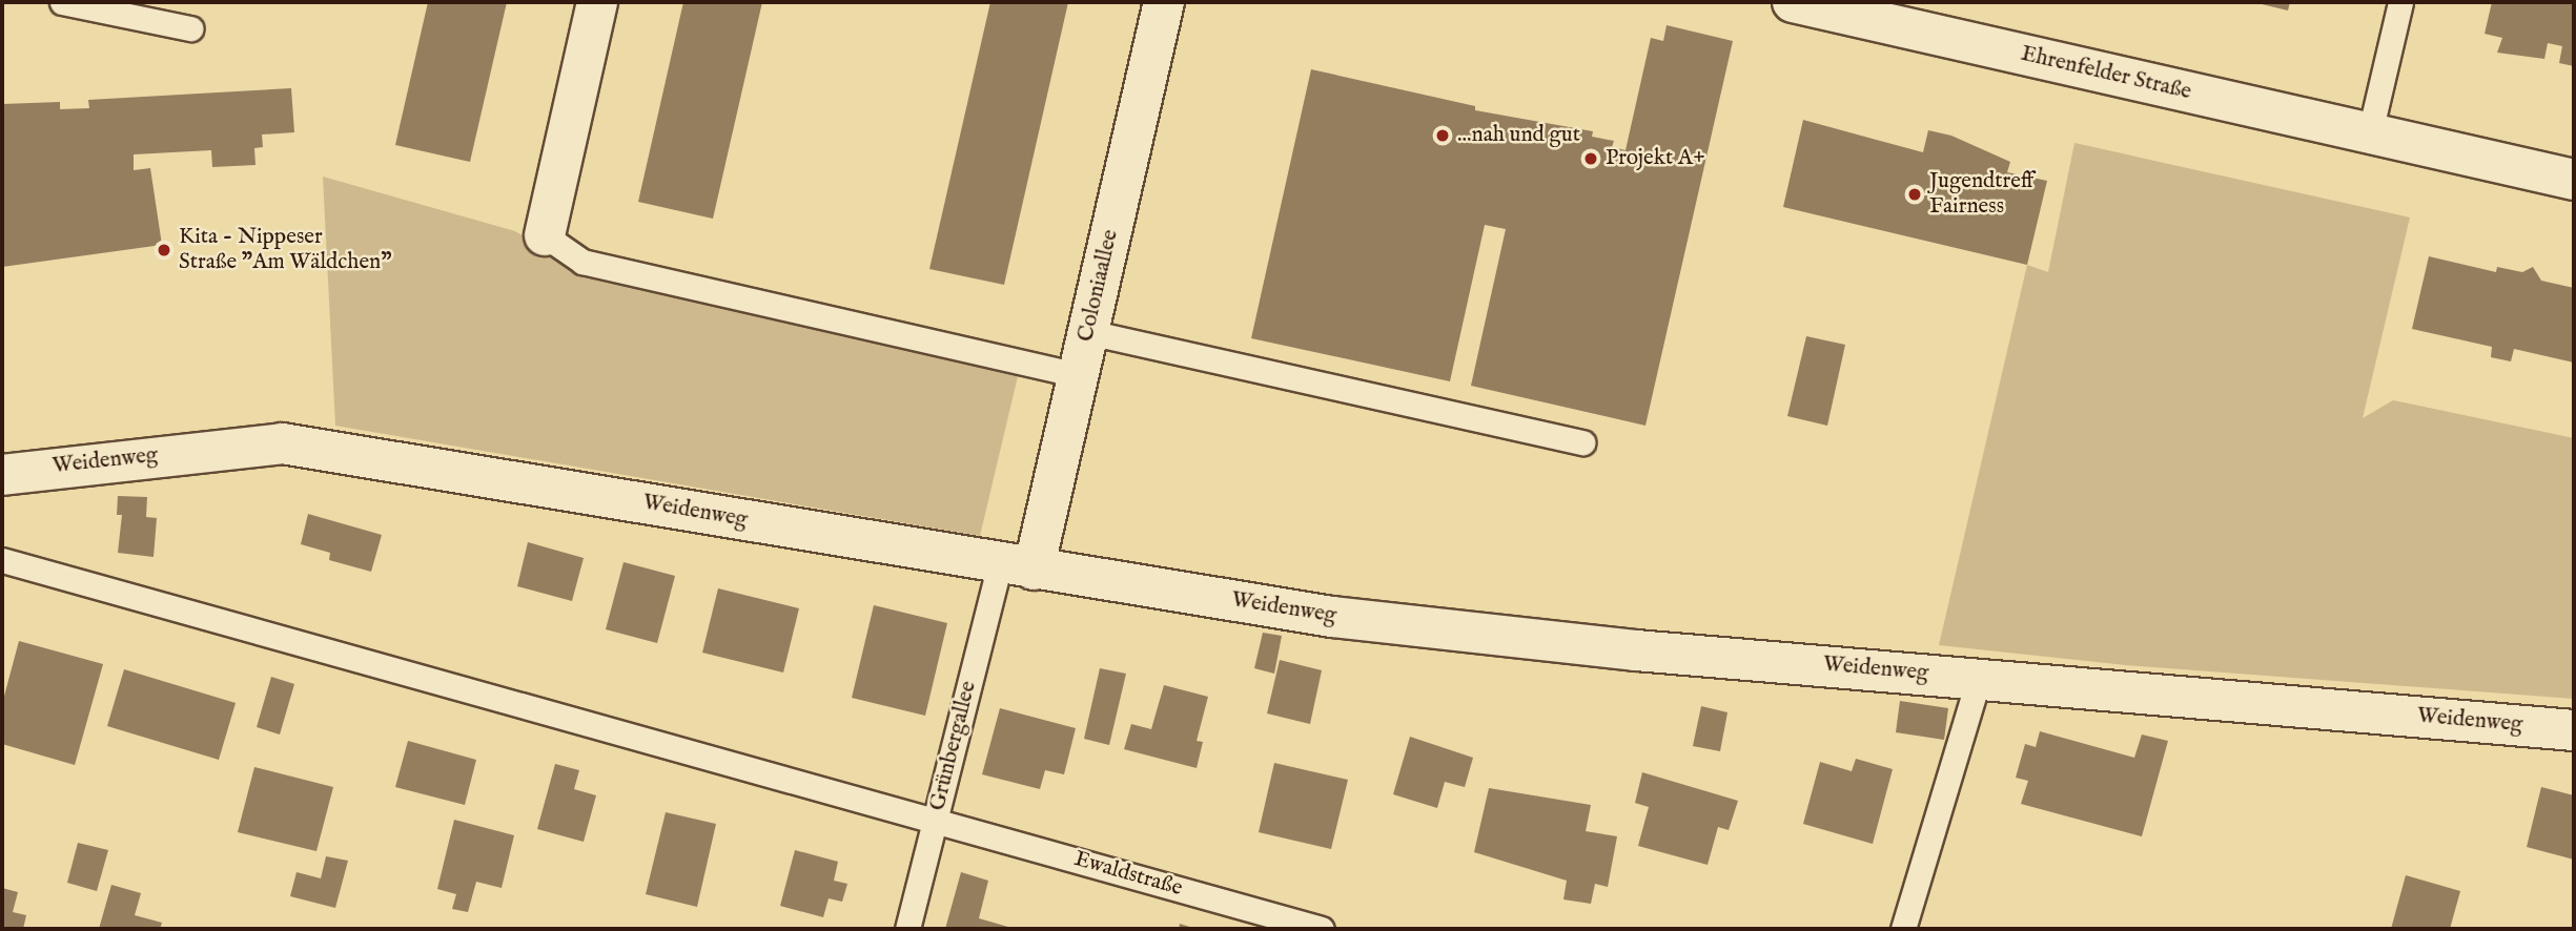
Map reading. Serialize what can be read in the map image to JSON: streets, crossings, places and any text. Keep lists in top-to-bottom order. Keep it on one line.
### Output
{"streets":{"street":["Ehrenfelder Straße","Coloniaallee","Weidenweg"],"lane":["Grünbergallee","Ewaldstraße"]},"crossings":[["Coloniaallee","Weidenweg"],["Coloniaallee","Grünbergallee"],["Weidenweg","Grünbergallee"],["Grünbergallee","Ewaldstraße"]],"places":["...nah und gut","Projekt A+","Jugendtreff Fairness","Kita - Nippeser Straße \"Am Wäldchen\""]}
